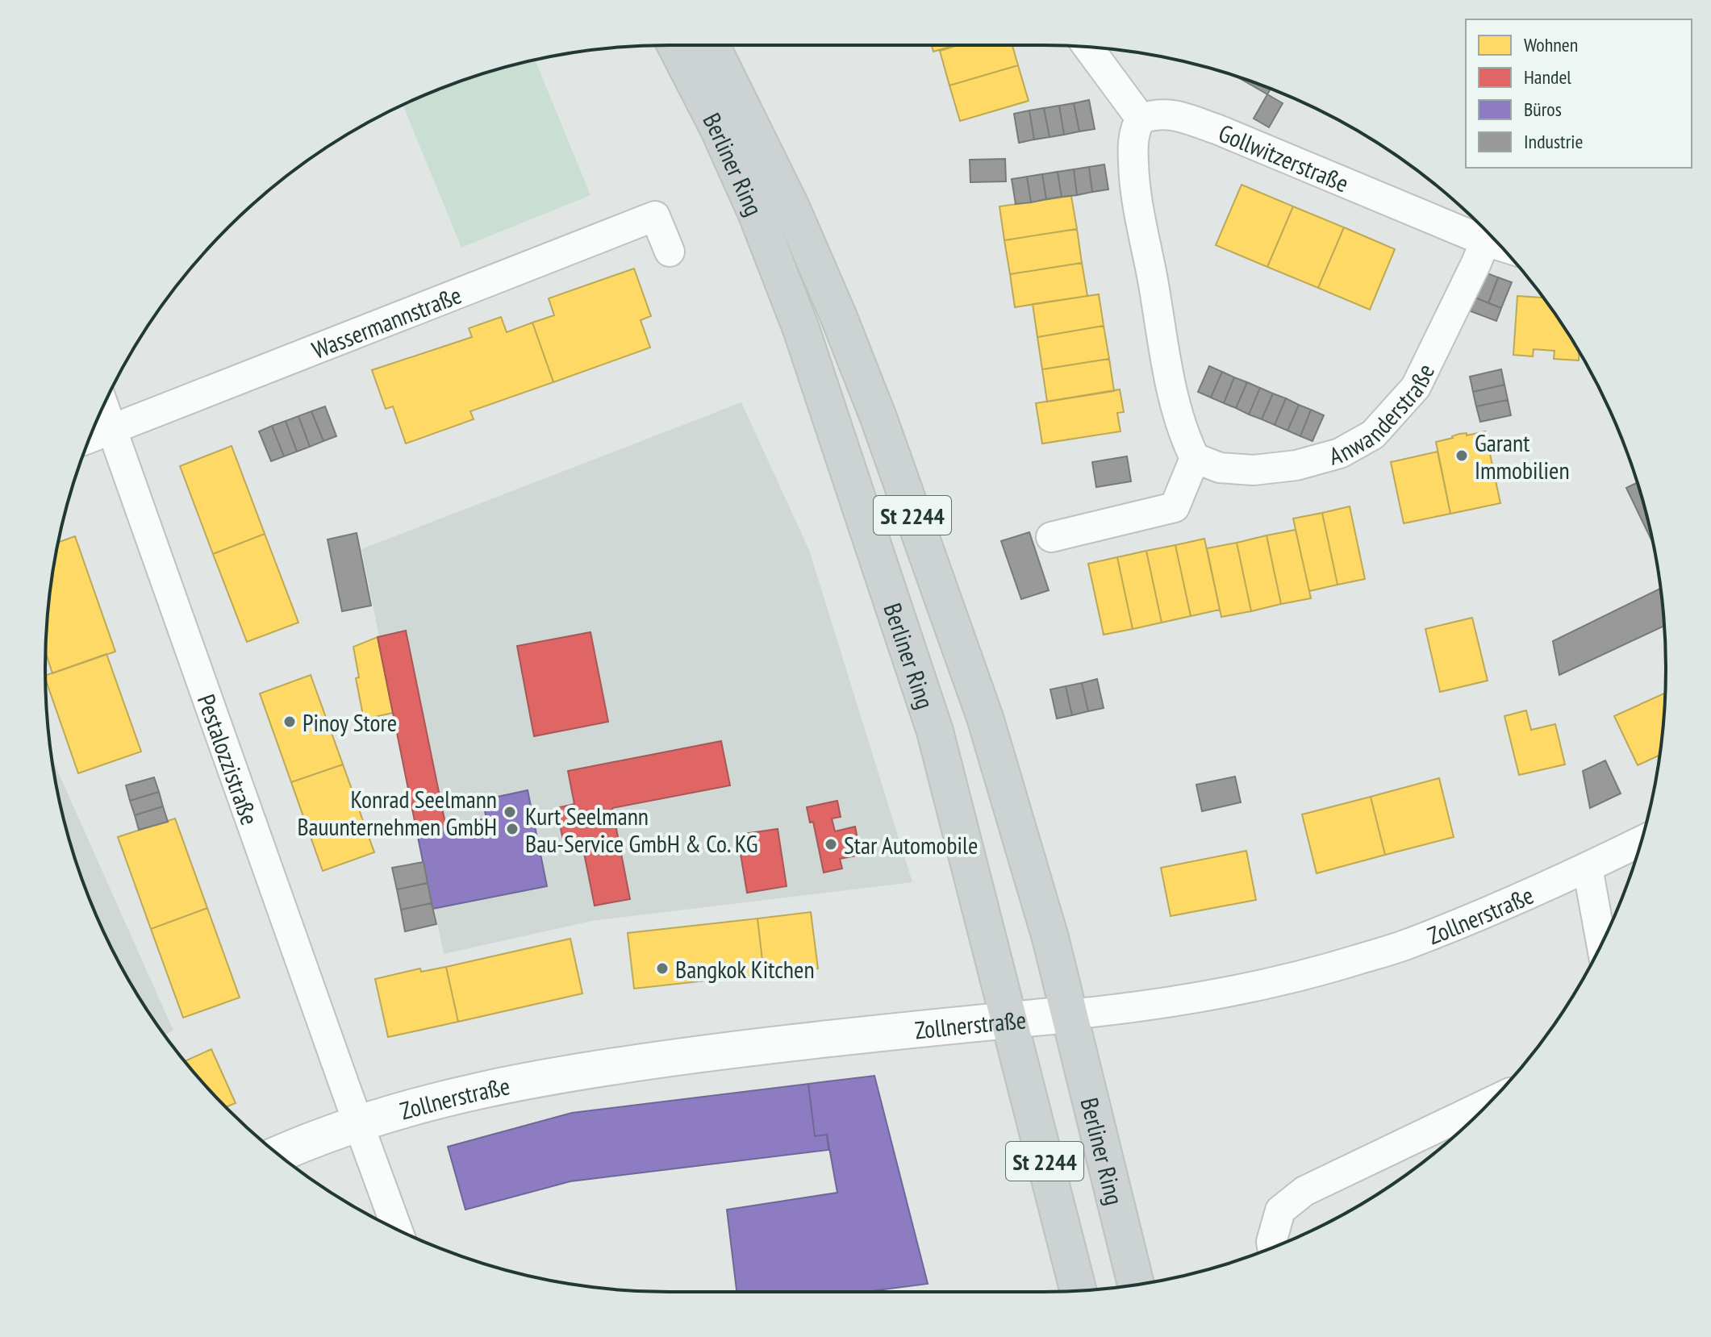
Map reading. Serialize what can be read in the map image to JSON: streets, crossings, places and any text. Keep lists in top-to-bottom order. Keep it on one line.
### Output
{"streets":{"main road":["Berliner Ring","St 2244"],"street":["Gollwitzerstraße","Wassermannstraße","Anwanderstraße","Pestalozzistraße","Zollnerstraße"]},"crossings":[["Gollwitzerstraße","Anwanderstraße"],["Berliner Ring","Zollnerstraße"],["Wassermannstraße","Pestalozzistraße"],["Pestalozzistraße","Zollnerstraße"]],"places":["Garant Immobilien","Pinoy Store","Konrad Seelmann Bauunternehmen GmbH","Kurt Seelmann Bau-Service GmbH & Co. KG","Star Automobile","Bangkok Kitchen"],"legend":["Wohnen","Handel","Büros","Industrie"]}
